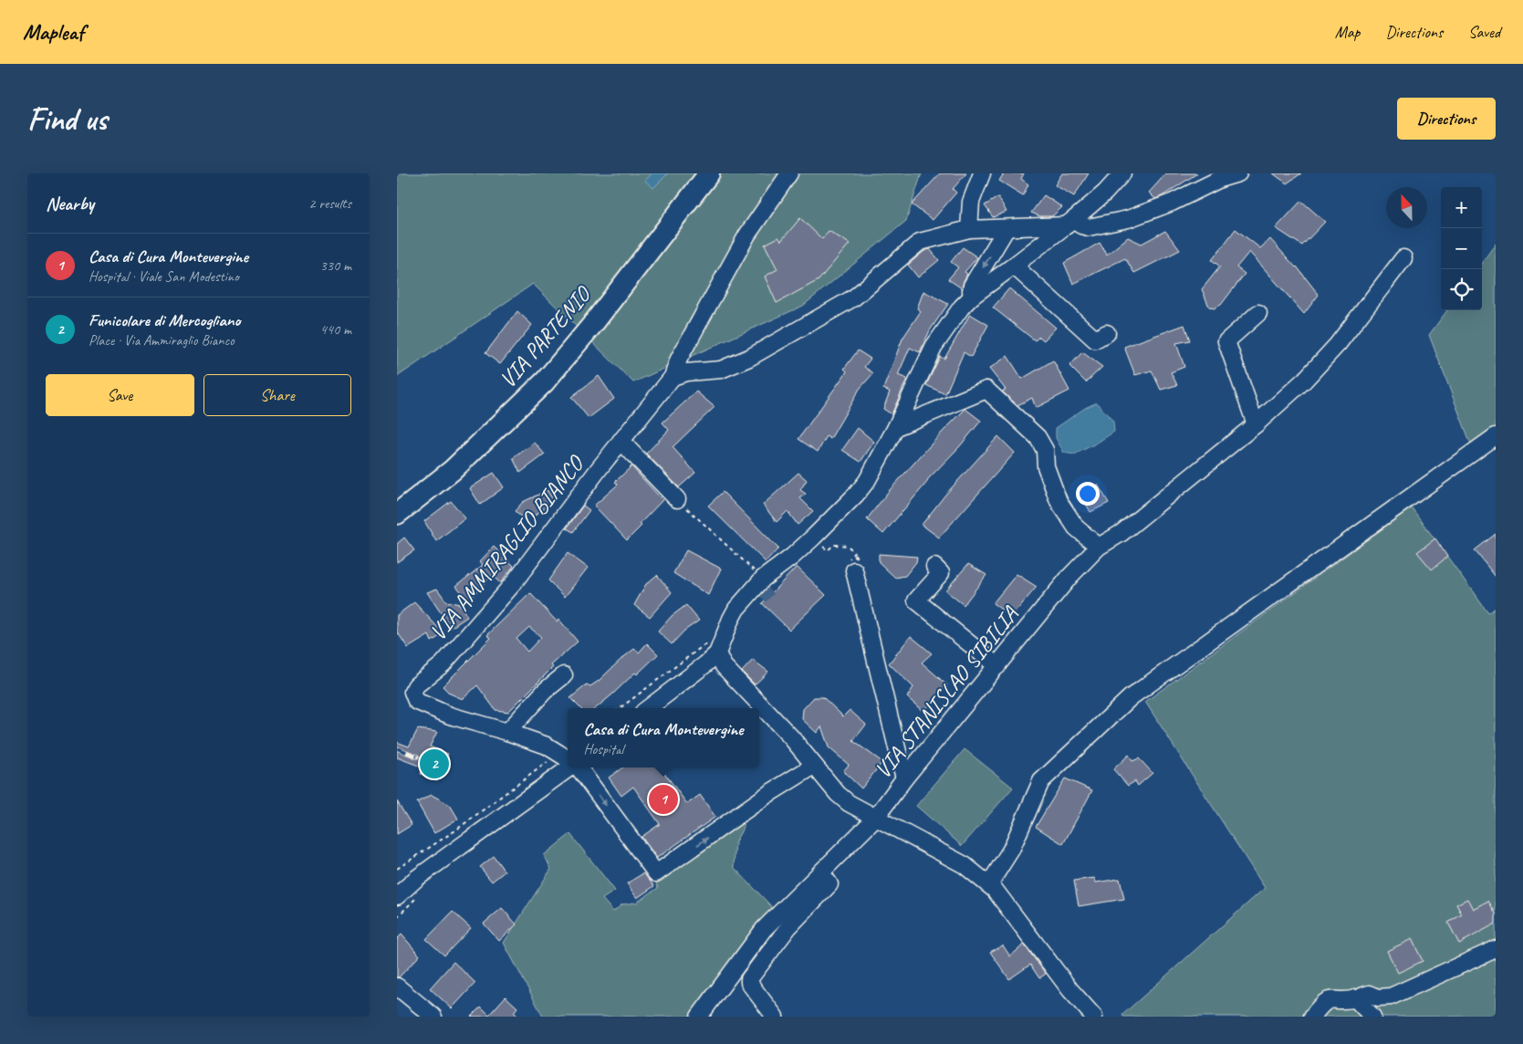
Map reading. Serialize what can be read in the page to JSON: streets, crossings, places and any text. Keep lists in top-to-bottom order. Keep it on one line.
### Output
{"streets":{"main road":["VIA PARTENIO"],"street":["VIA AMMIRAGLIO BIANCO","VIA STANISLAO SIBILIA"]},"north":"top","page":{"header":"Mapleaf","nav":["Map","Directions","Saved"],"buttons":["Directions",["Save","Share"]],"title":"Find us","heading":["Nearby","2 results"],"map_buttons":["+","−"],"list":[{"mark":"1","name":"Casa di Cura Montevergine","note":"Hospital · Viale San Modestino","value":"330 m"},{"mark":"2","name":"Funicolare di Mercogliano","note":"Place · Via Ammiraglio Bianco","value":"440 m"}],"popup":["Casa di Cura Montevergine","Hospital"],"pins":["2","1"]}}
